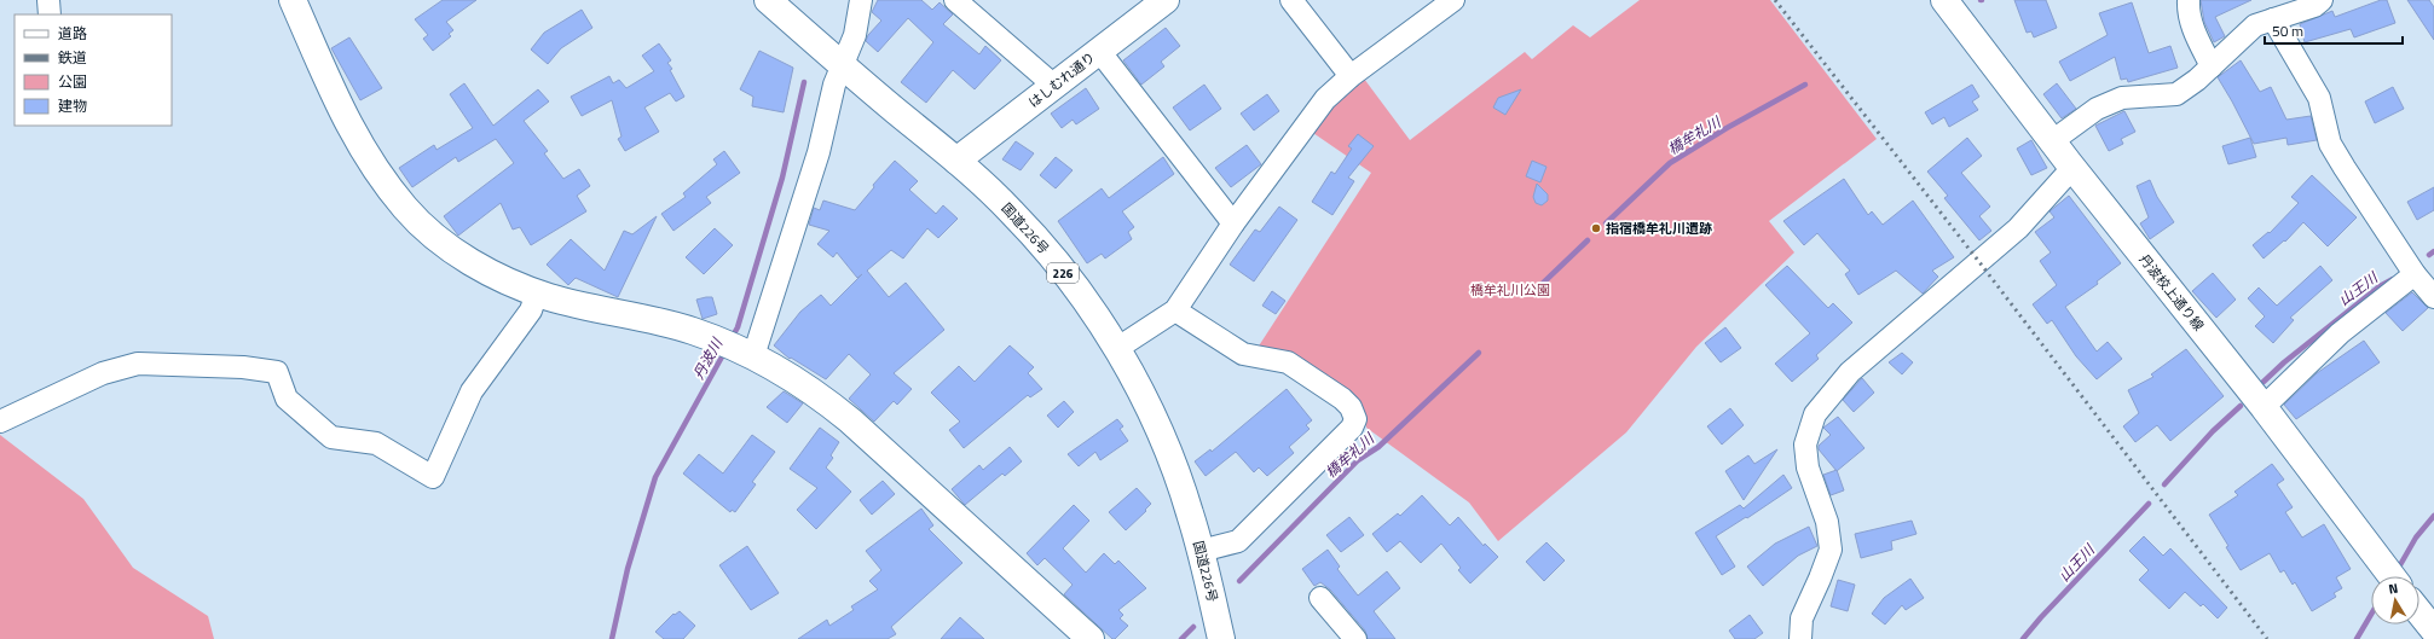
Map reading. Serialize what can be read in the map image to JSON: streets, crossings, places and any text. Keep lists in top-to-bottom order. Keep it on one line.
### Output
{"streets":{"main road":["はしむれ通り","国道226号","226","丹波校上通り線"]},"crossings":[["はしむれ通り","国道226号"]],"water":["橋牟礼川","山王川","丹波川"],"parks":["橋牟礼川公園"],"places":["指宿橋牟礼川遺跡"],"legend":["道路","鉄道","公園","建物"],"scale_bar":"50 m","north":"top"}
